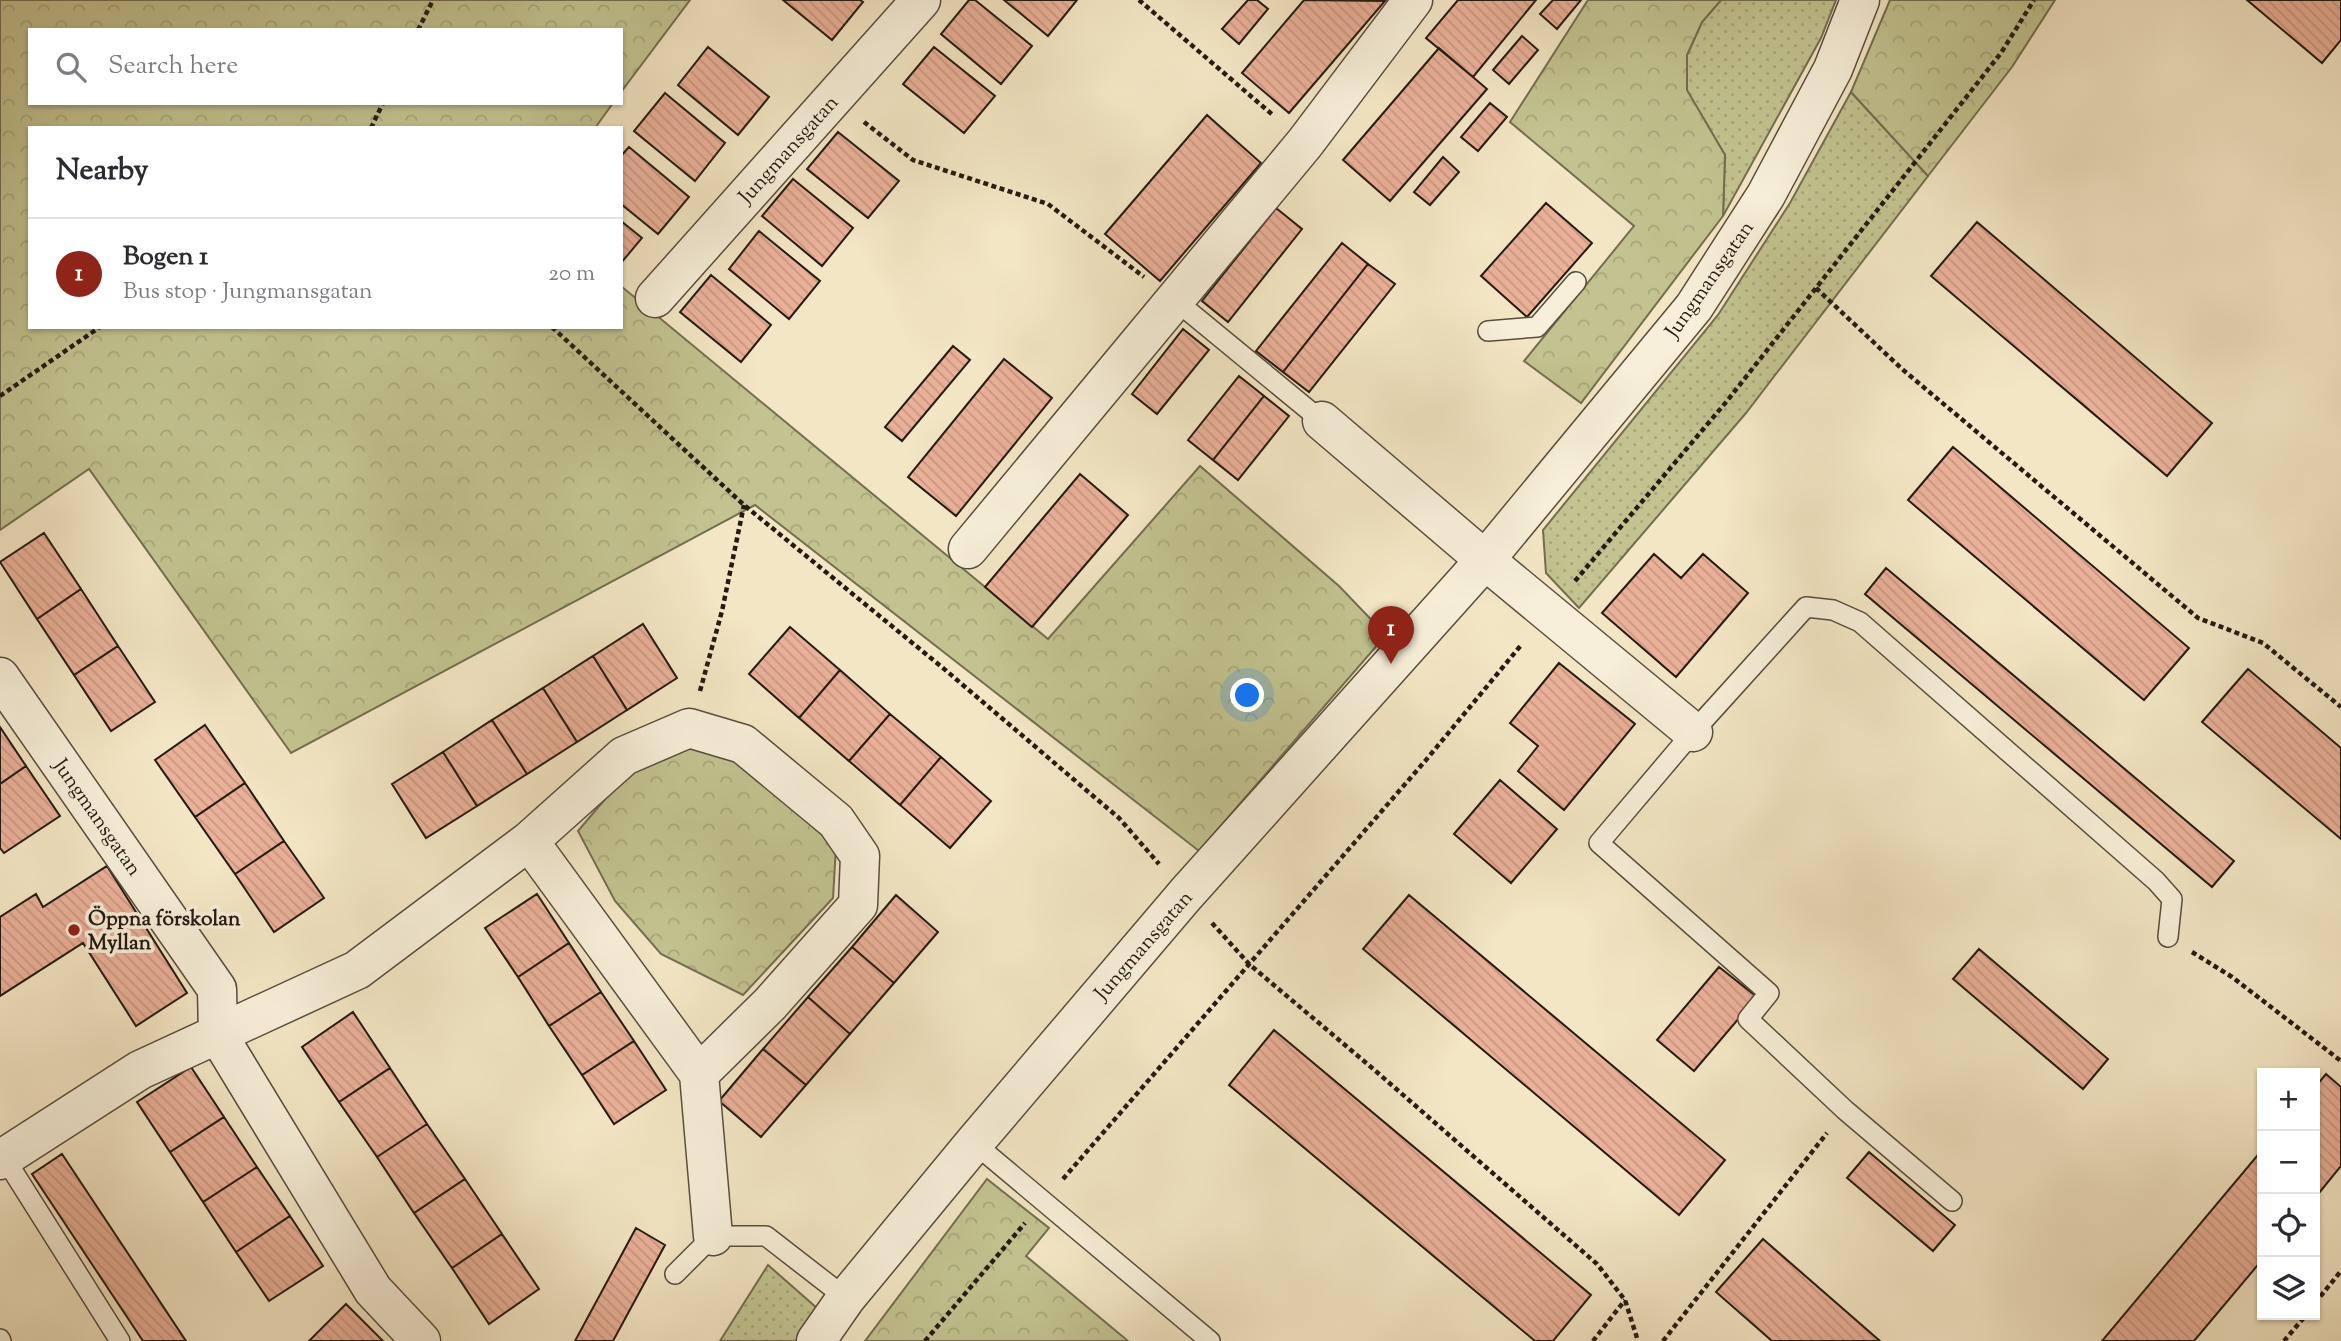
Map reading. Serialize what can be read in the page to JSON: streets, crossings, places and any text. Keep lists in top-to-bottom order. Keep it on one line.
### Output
{"streets":{"street":["Jungmansgatan"]},"places":["Öppna förskolan Myllan"],"page":{"search":"Search here","heading":"Nearby","list":[{"mark":"1","name":"Bogen 1","note":"Bus stop · Jungmansgatan","value":"20 m"}],"pins":"1","map_buttons":["+","−"]}}
